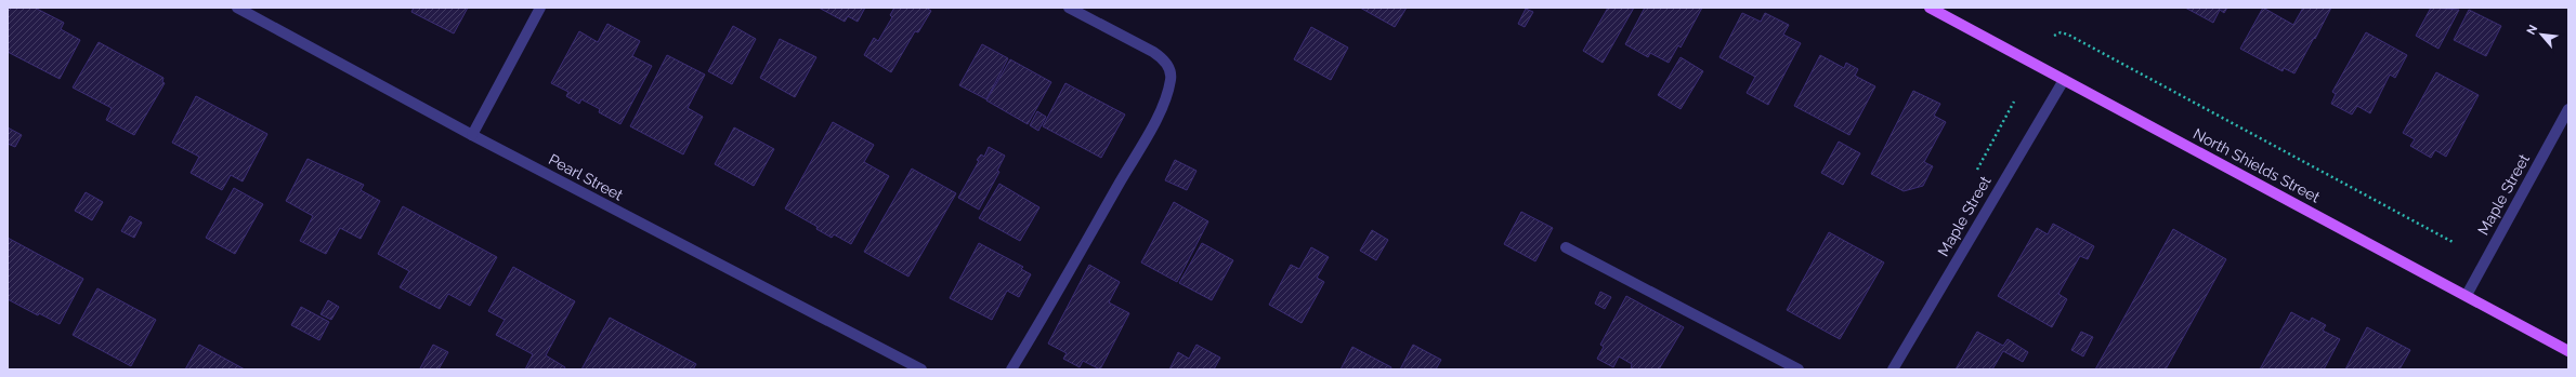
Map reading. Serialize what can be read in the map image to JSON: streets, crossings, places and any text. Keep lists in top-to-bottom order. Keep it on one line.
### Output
{"streets":{"main road":["North Shields Street"],"street":["Pearl Street","Maple Street"]},"crossings":[["North Shields Street","Maple Street"]],"north":"top left"}
